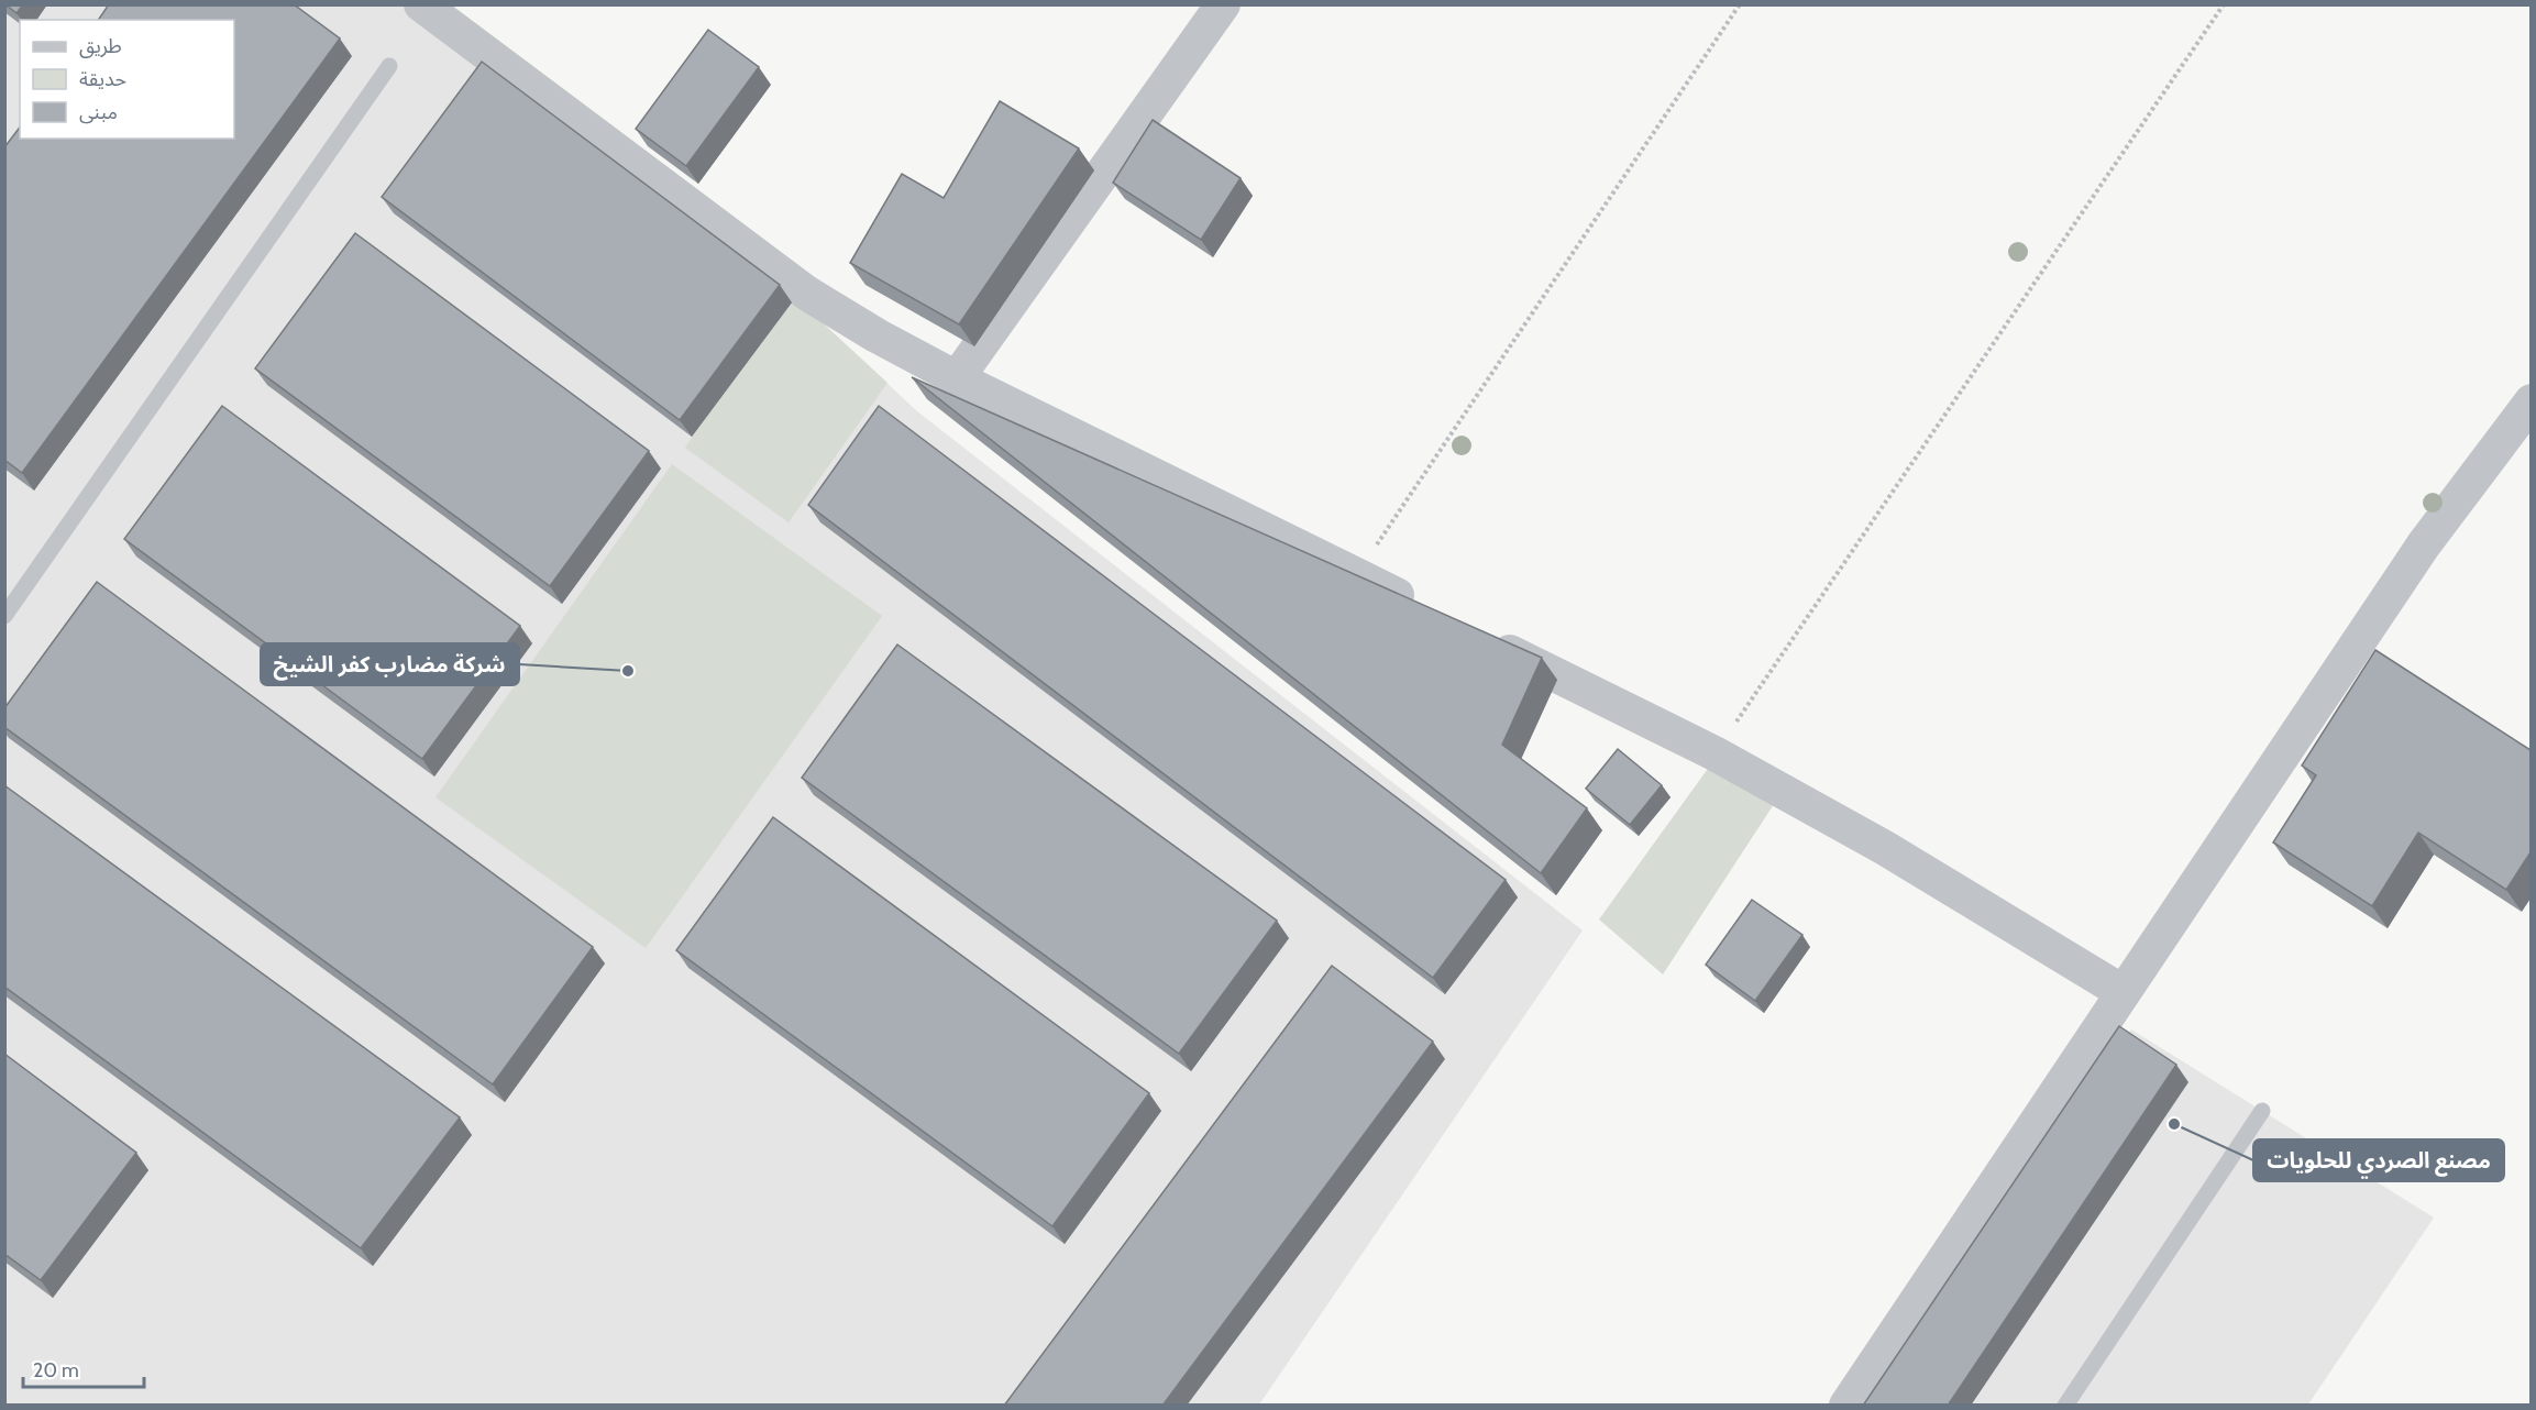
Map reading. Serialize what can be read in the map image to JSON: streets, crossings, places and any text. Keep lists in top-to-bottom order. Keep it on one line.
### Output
{"places":["شركة مضارب كفر الشيخ","مصنع الصردي للحلويات"],"legend":["طريق","حديقة","مبنى"],"scale_bar":"20 m"}
